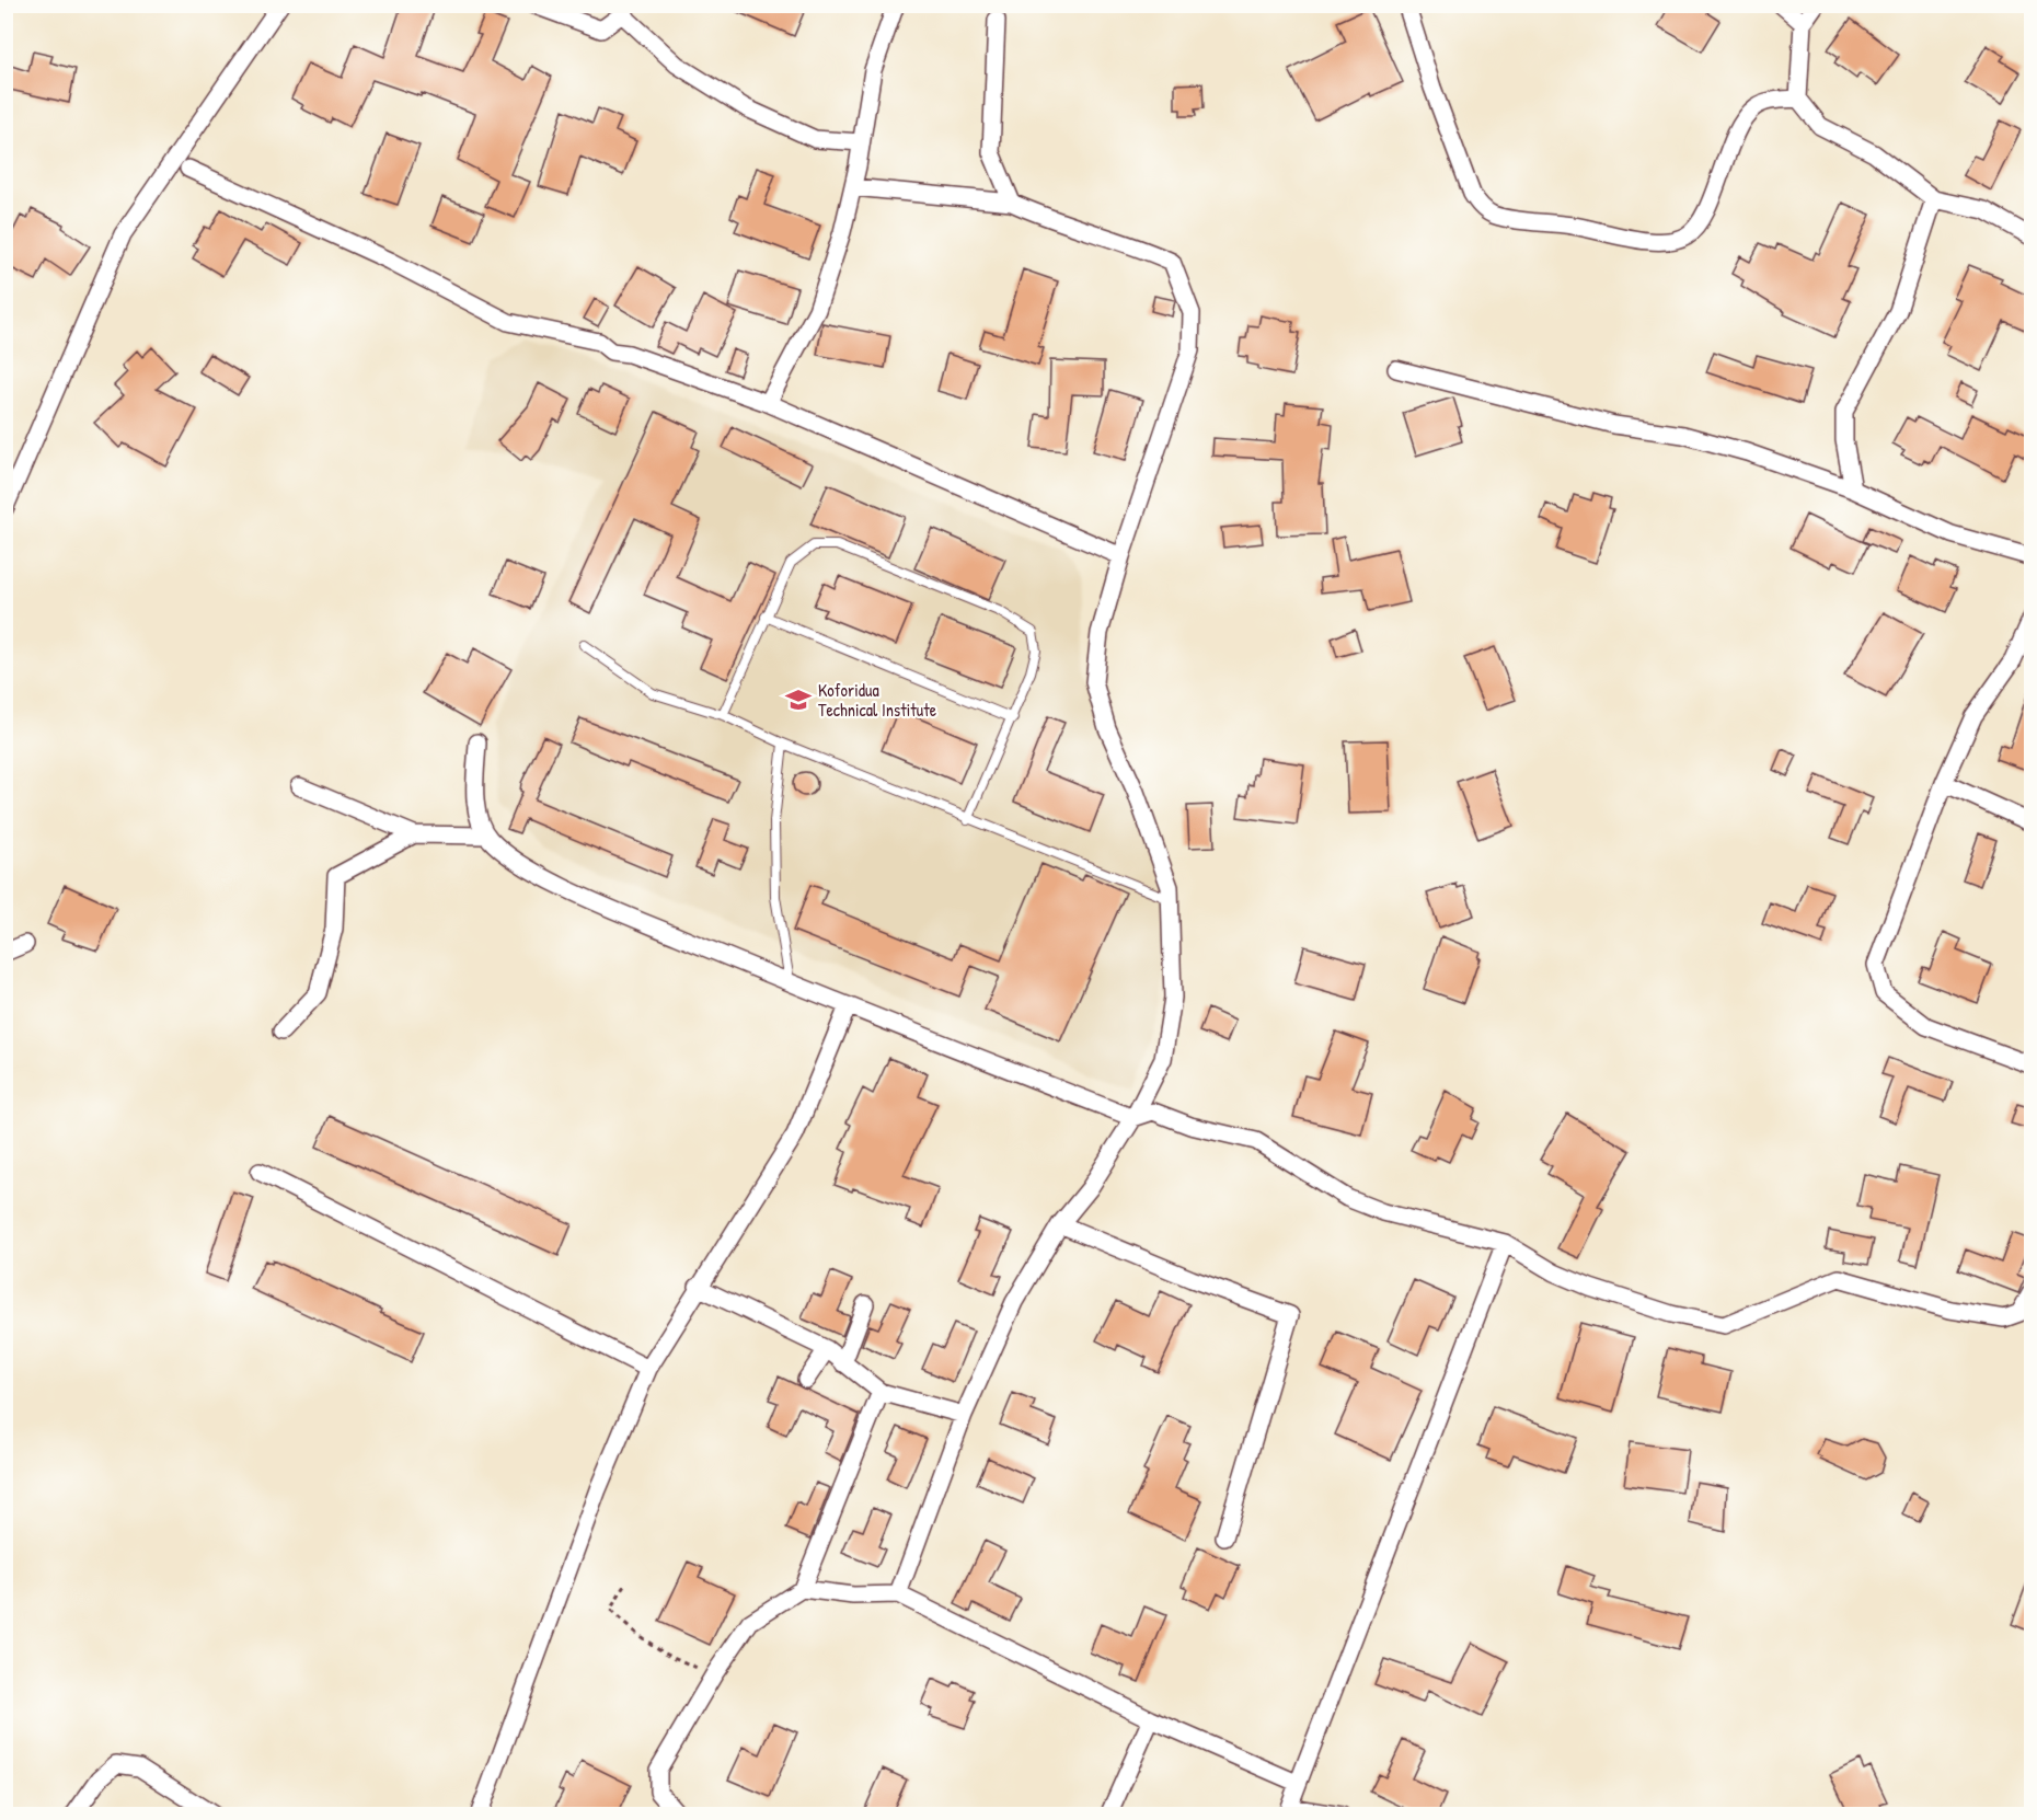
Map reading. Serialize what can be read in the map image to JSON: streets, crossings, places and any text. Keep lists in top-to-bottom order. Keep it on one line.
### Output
{"places":{"school or university":["Koforidua Technical Institute"]}}
